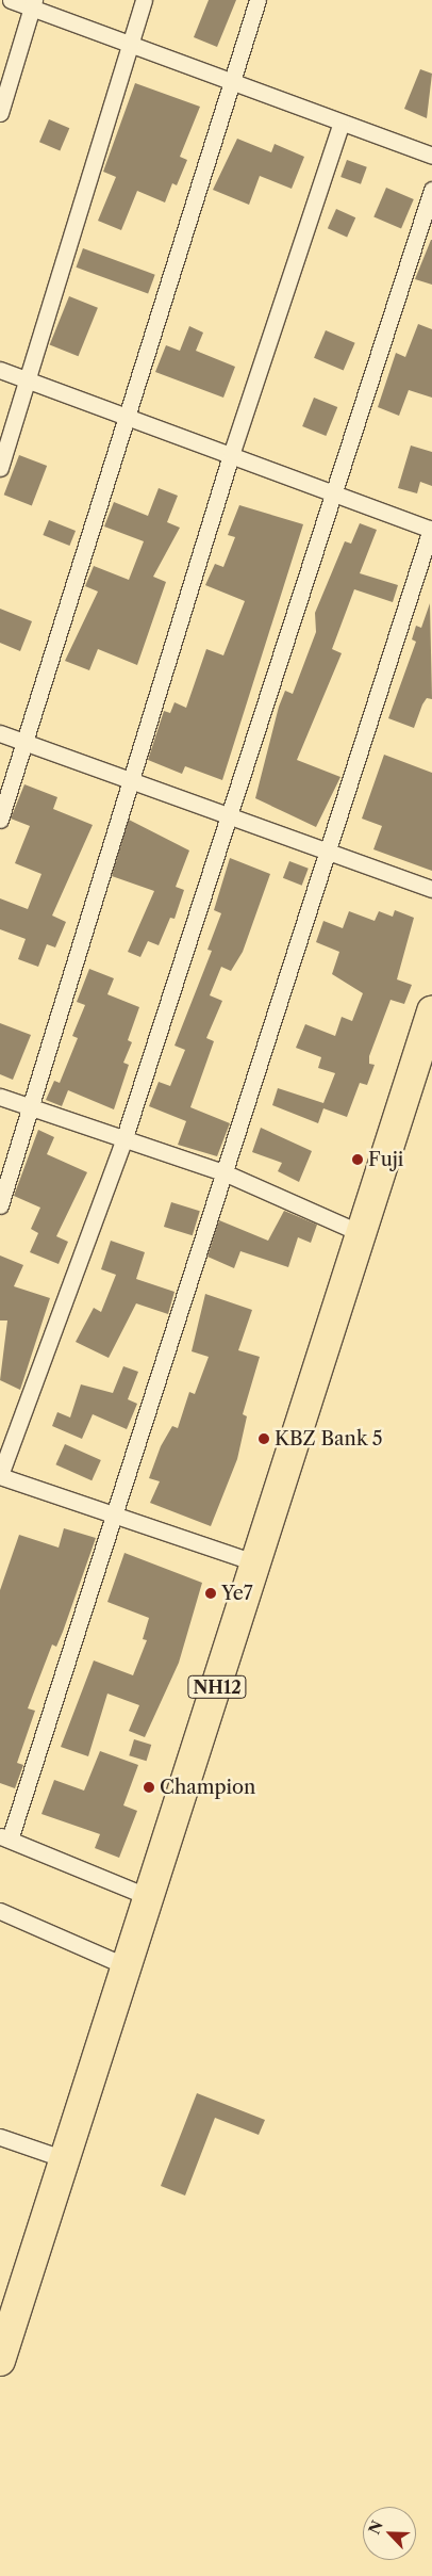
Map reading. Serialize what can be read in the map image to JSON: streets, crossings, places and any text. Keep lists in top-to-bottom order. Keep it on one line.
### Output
{"streets":{"highway":["NH12"]},"places":["Fuji","KBZ Bank 5","Ye7","Champion"],"north":"top left"}
